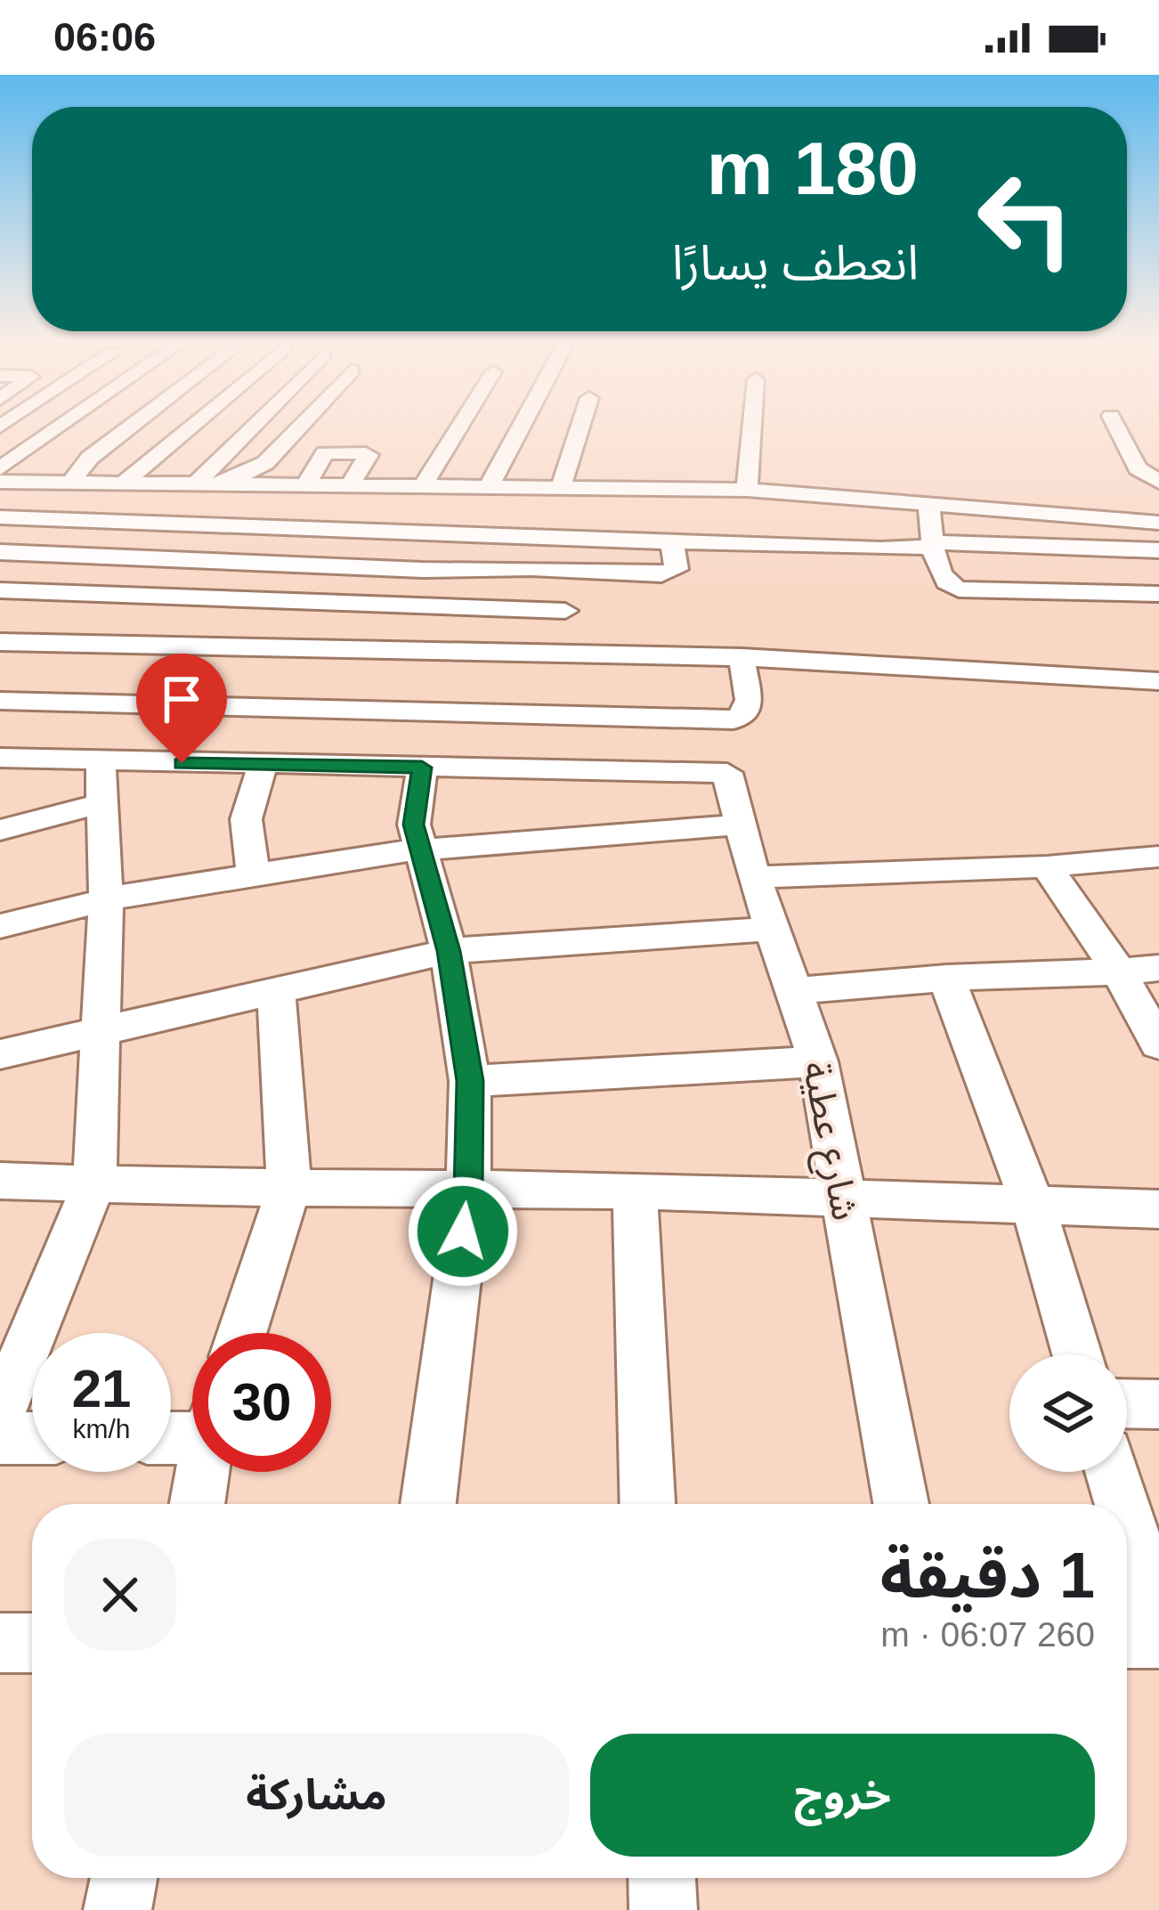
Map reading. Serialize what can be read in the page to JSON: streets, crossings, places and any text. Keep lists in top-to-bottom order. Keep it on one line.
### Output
{"streets":{"street":["شارع عطية"]},"page":{"status":"06:06","turn":["180 m","انعطف يسارًا"],"speed":"21 km/h","limit":"30","heading":["1 دقيقة","260 m · 06:07"],"buttons":["خروج","مشاركة"]}}
